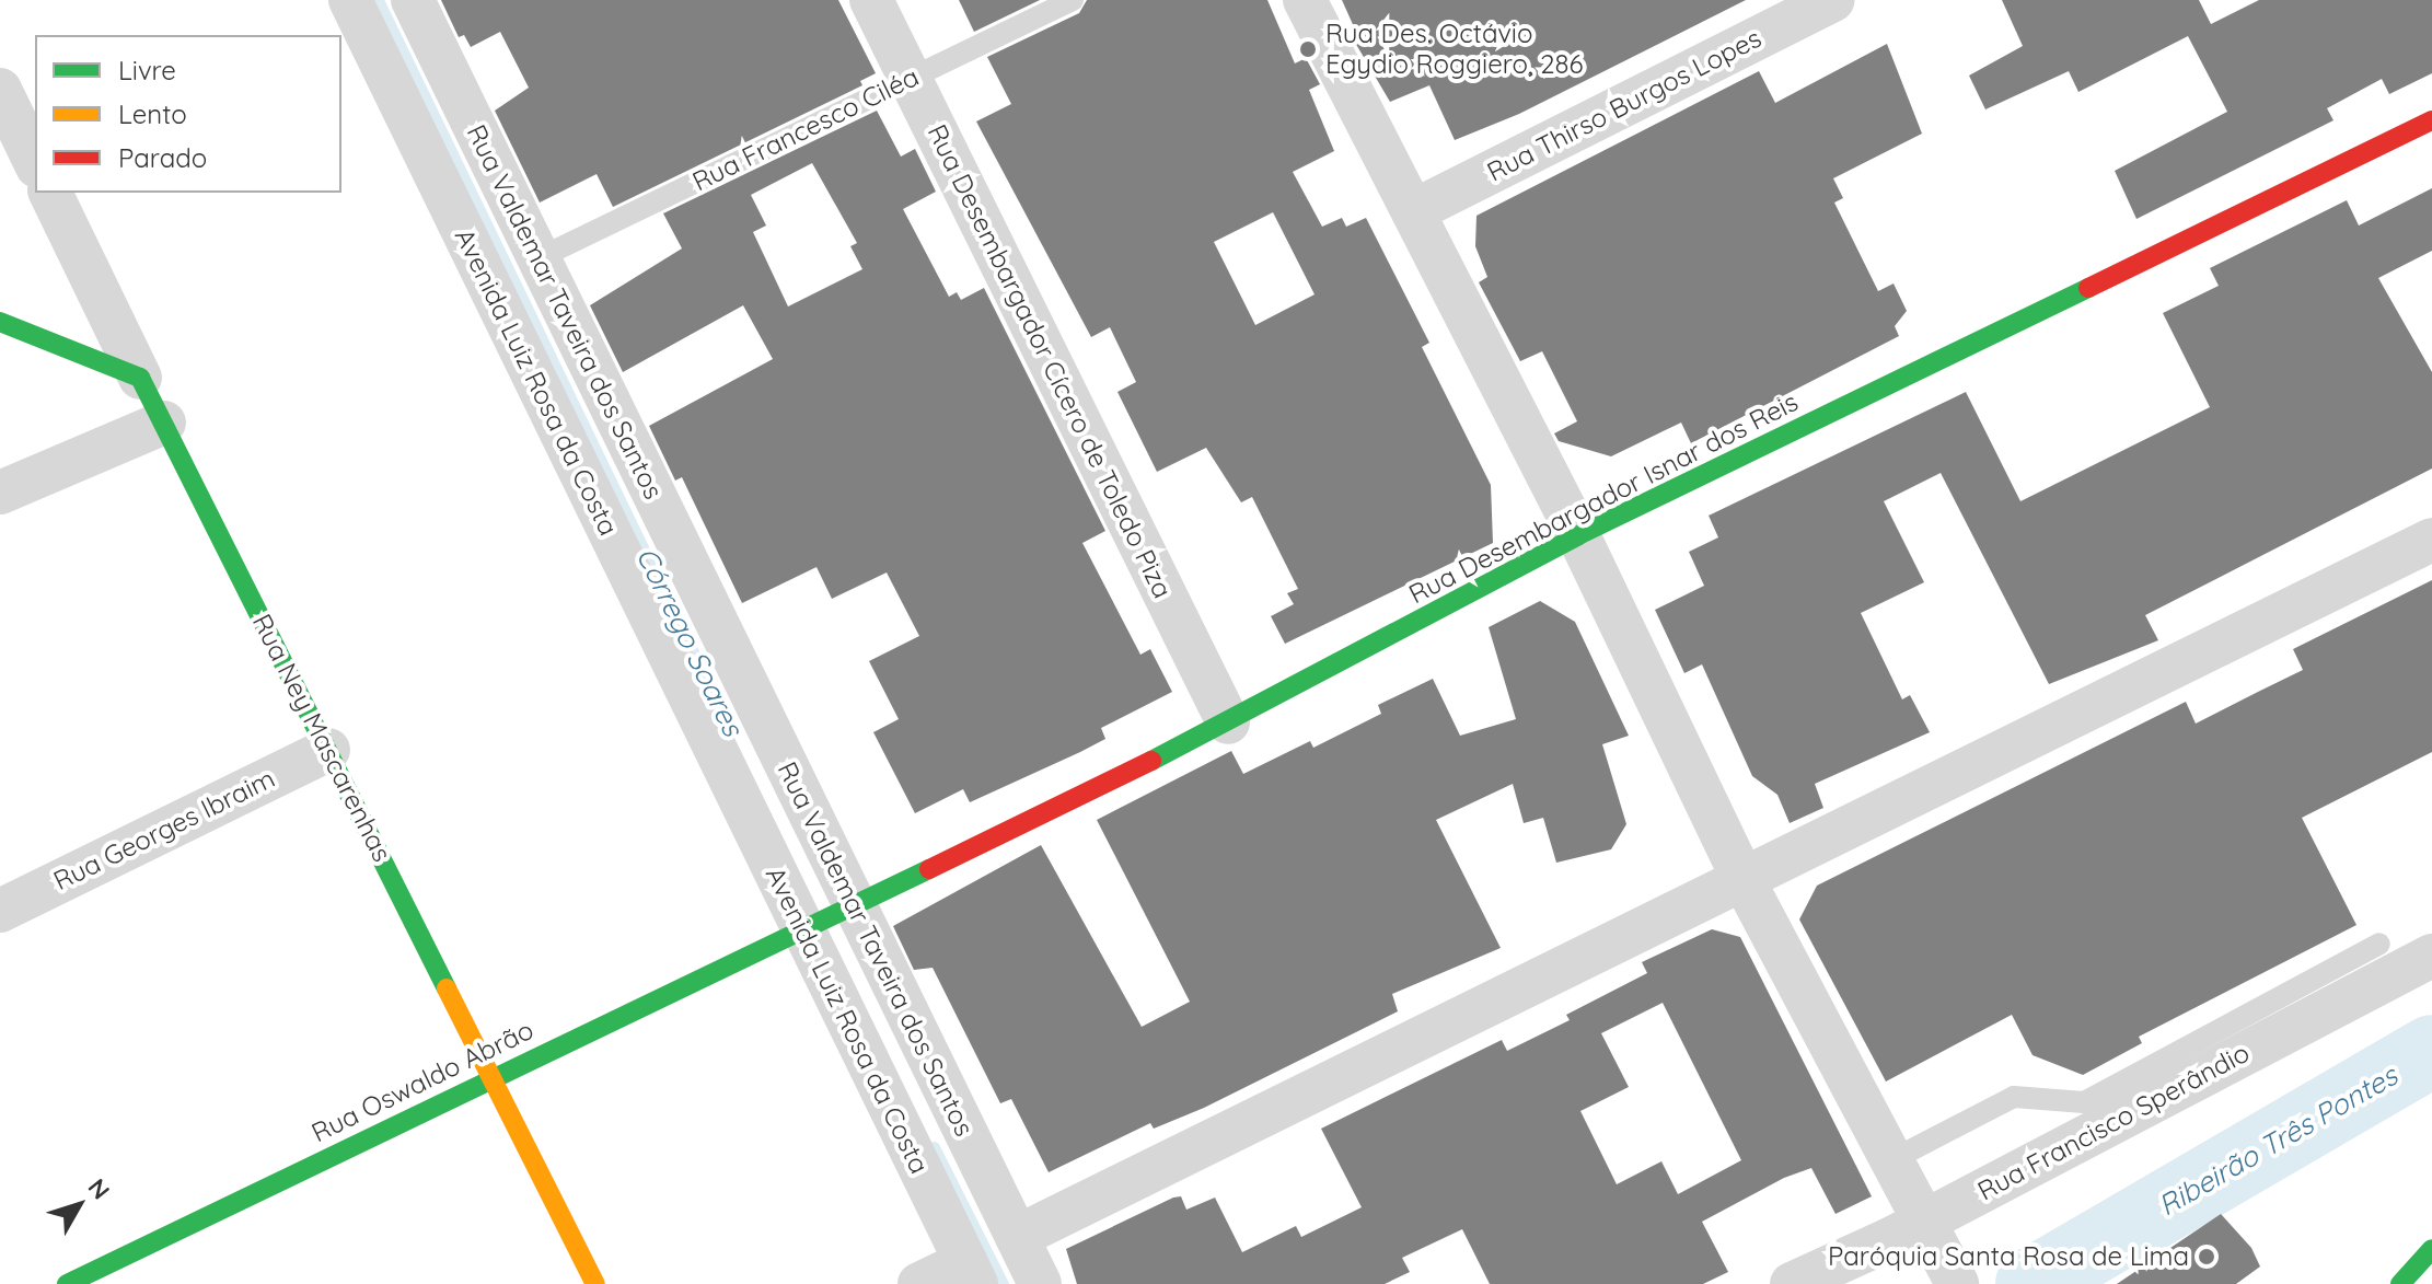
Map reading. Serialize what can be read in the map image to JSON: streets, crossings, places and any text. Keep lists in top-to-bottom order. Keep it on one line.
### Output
{"streets":{"street":["Rua Thirso Burgos Lopes","Rua Valdemar Taveira dos Santos","Rua Desembargador Cícero de Toledo Piza","Avenida Luiz Rosa da Costa","Rua Desembargador Isnar dos Reis","Rua Ney Mascarenhas","Rua Georges Ibraim","Rua Oswaldo Abrão","Rua Francisco Sperândio"],"lane":["Rua Francesco Ciléa"]},"crossings":[["Rua Francesco Ciléa","Rua Valdemar Taveira dos Santos"],["Rua Francesco Ciléa","Rua Desembargador Cícero de Toledo Piza"],["Rua Valdemar Taveira dos Santos","Avenida Luiz Rosa da Costa"],["Rua Valdemar Taveira dos Santos","Rua Desembargador Isnar dos Reis"],["Rua Valdemar Taveira dos Santos","Rua Oswaldo Abrão"],["Rua Desembargador Cícero de Toledo Piza","Rua Desembargador Isnar dos Reis"],["Avenida Luiz Rosa da Costa","Rua Desembargador Isnar dos Reis"],["Avenida Luiz Rosa da Costa","Rua Oswaldo Abrão"],["Rua Desembargador Isnar dos Reis","Rua Oswaldo Abrão"],["Rua Ney Mascarenhas","Rua Georges Ibraim"],["Rua Ney Mascarenhas","Rua Oswaldo Abrão"]],"water":["Córrego Soares","Ribeirão Três Pontes"],"places":["Rua Des. Octávio Egydio Roggiero, 286","Paróquia Santa Rosa de Lima"],"legend":["Livre","Lento","Parado"],"north":"top right"}
